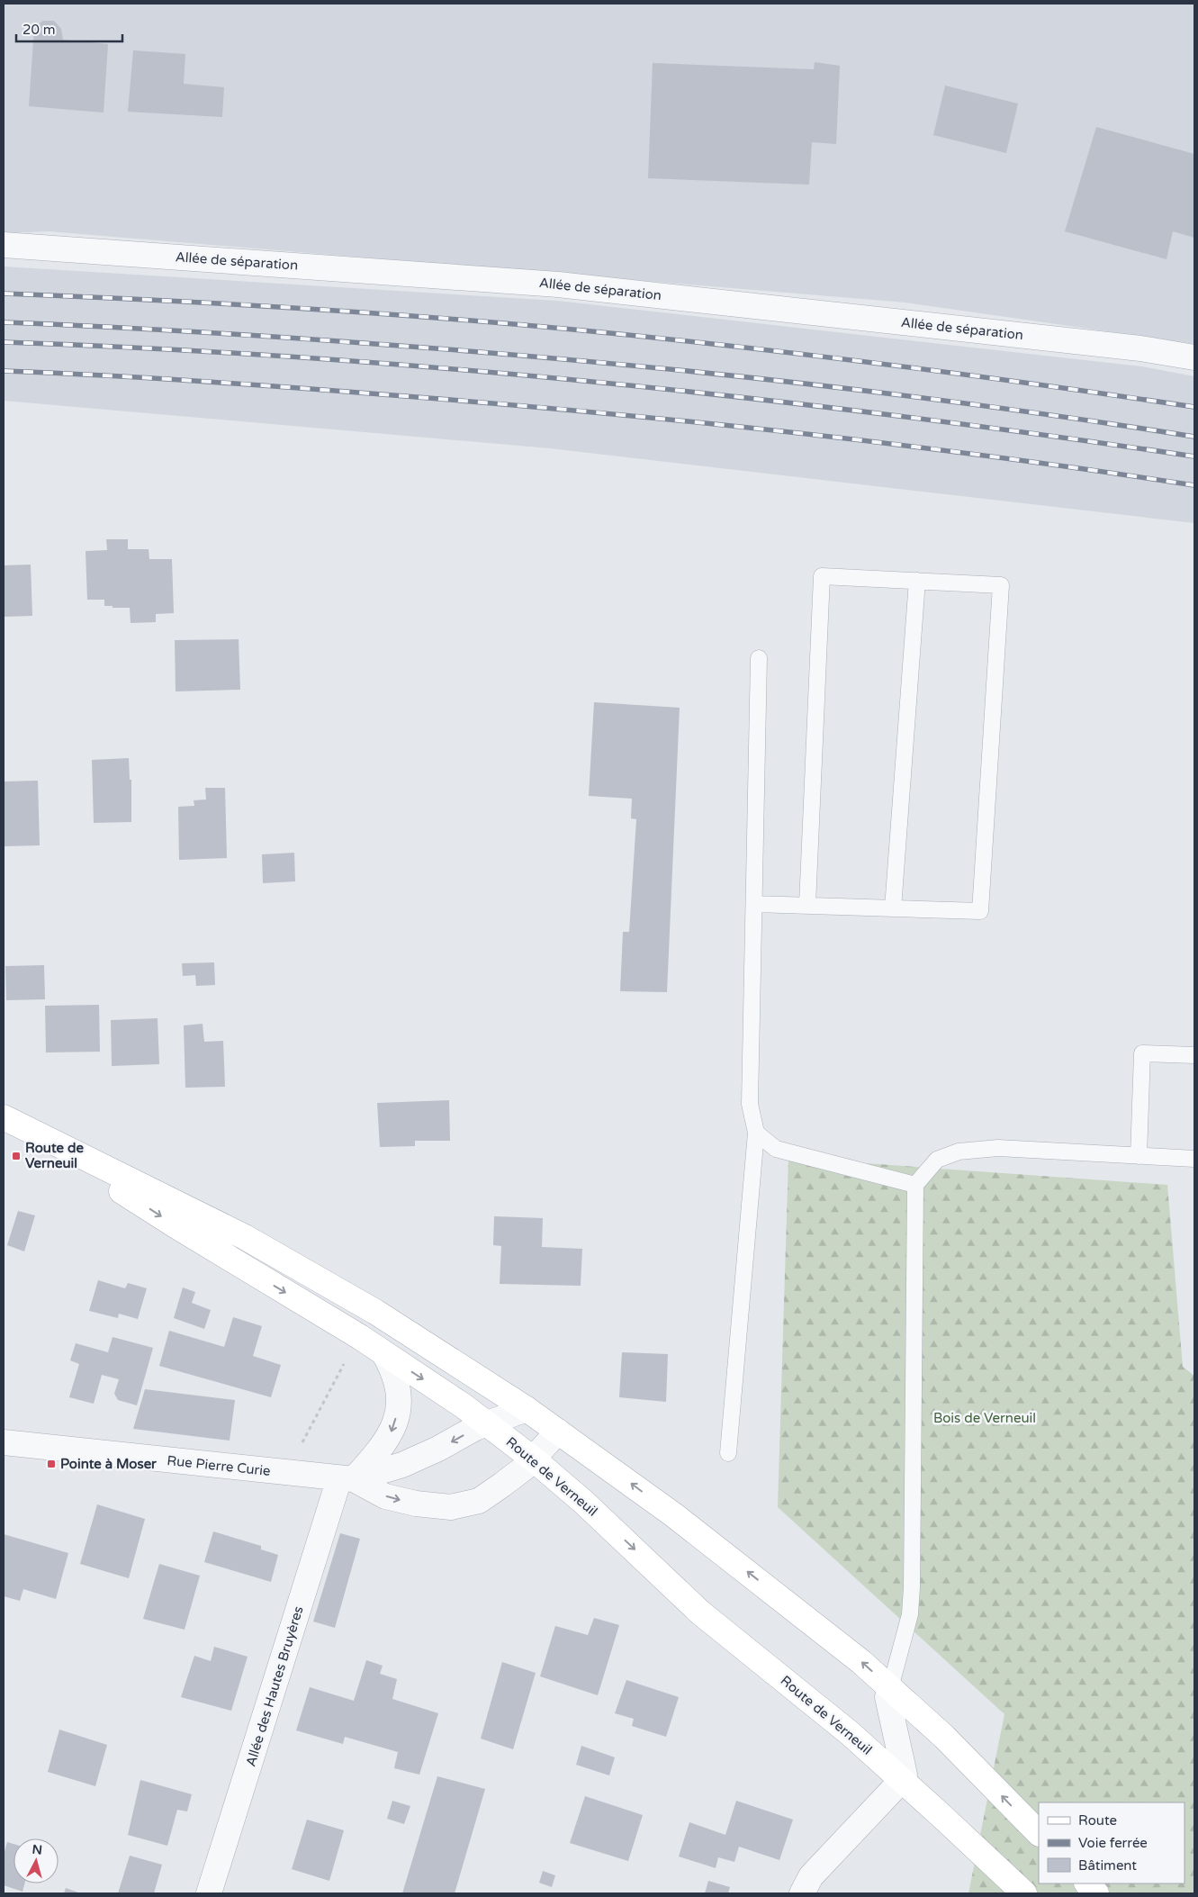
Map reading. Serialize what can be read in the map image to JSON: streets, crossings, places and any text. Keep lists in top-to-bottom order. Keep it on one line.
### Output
{"streets":{"main road":["Route de Verneuil"],"street":["Allée de séparation","Rue Pierre Curie","Allée des Hautes Bruyères"]},"crossings":[["Rue Pierre Curie","Route de Verneuil"],["Rue Pierre Curie","Allée des Hautes Bruyères"]],"parks":["Bois de Verneuil"],"places":{"transit":["Route de Verneuil","Pointe à Moser"]},"legend":["Route","Voie ferrée","Bâtiment"],"scale_bar":"20 m","north":"top"}
